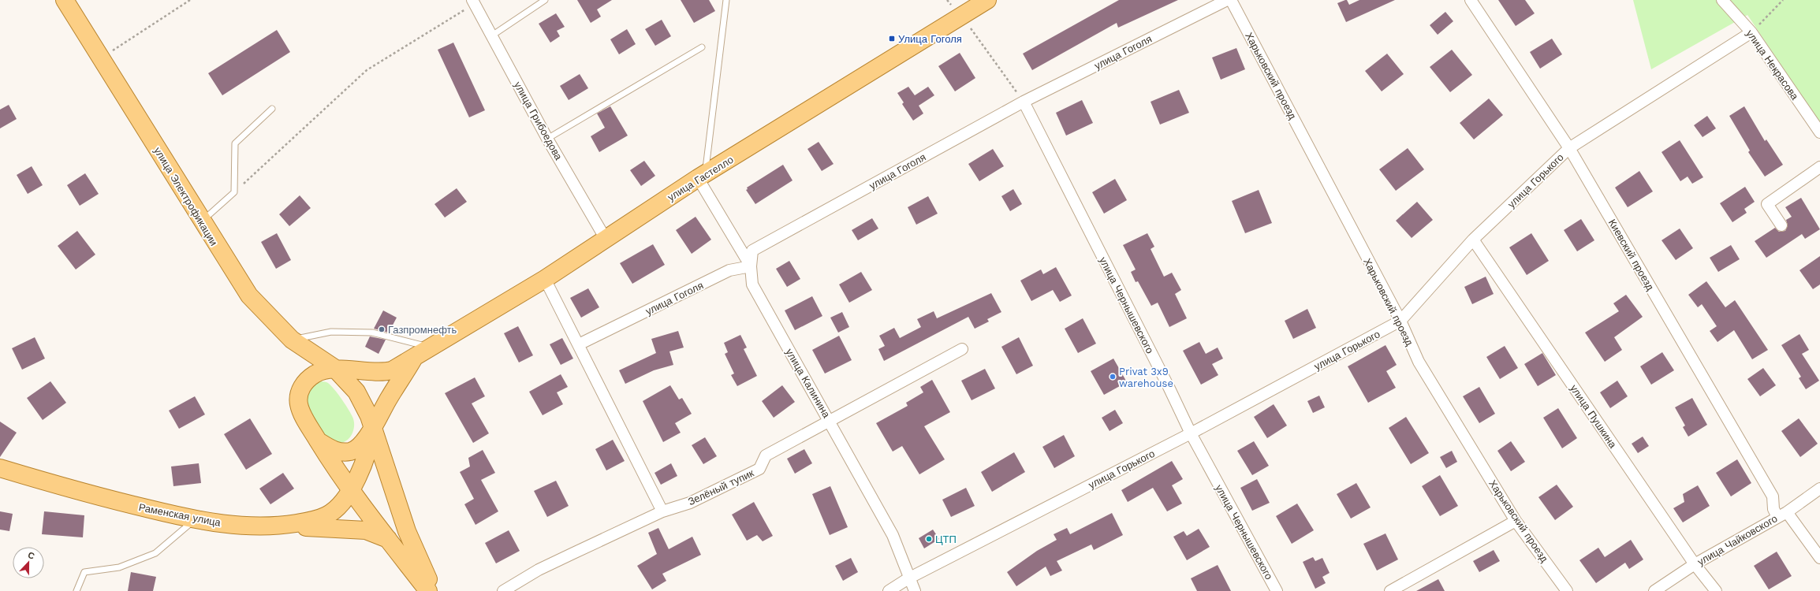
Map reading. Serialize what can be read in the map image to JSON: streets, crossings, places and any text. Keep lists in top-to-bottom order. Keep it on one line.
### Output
{"streets":{"main road":["улица Гастелло","улица Электрофикации","Раменская улица"],"street":["улица Гоголя","улица Некрасова","Харьковский проезд","улица Грибоедова","улица Горького","Киевский проезд","улица Чернышевского","улица Калинина","улица Пушкина","Зелёный тупик","улица Чайковского"]},"crossings":[["улица Гоголя","улица Чернышевского"],["улица Гоголя","улица Калинина"],["улица Некрасова","улица Горького"],["Харьковский проезд","улица Горького"],["улица Грибоедова","улица Гастелло"],["улица Гастелло","улица Электрофикации"],["улица Гастелло","улица Калинина"],["улица Гастелло","Раменская улица"],["улица Горького","Киевский проезд"],["улица Горького","улица Чернышевского"],["улица Горького","улица Калинина"],["улица Горького","улица Пушкина"],["улица Электрофикации","Раменская улица"],["Киевский проезд","улица Чайковского"],["улица Калинина","Зелёный тупик"],["улица Пушкина","улица Чайковского"]],"places":{"transit":["Улица Гоголя"],"other":["Газпромнефть","Privat 3x9 warehouse","ЦТП"]},"north":"top"}
